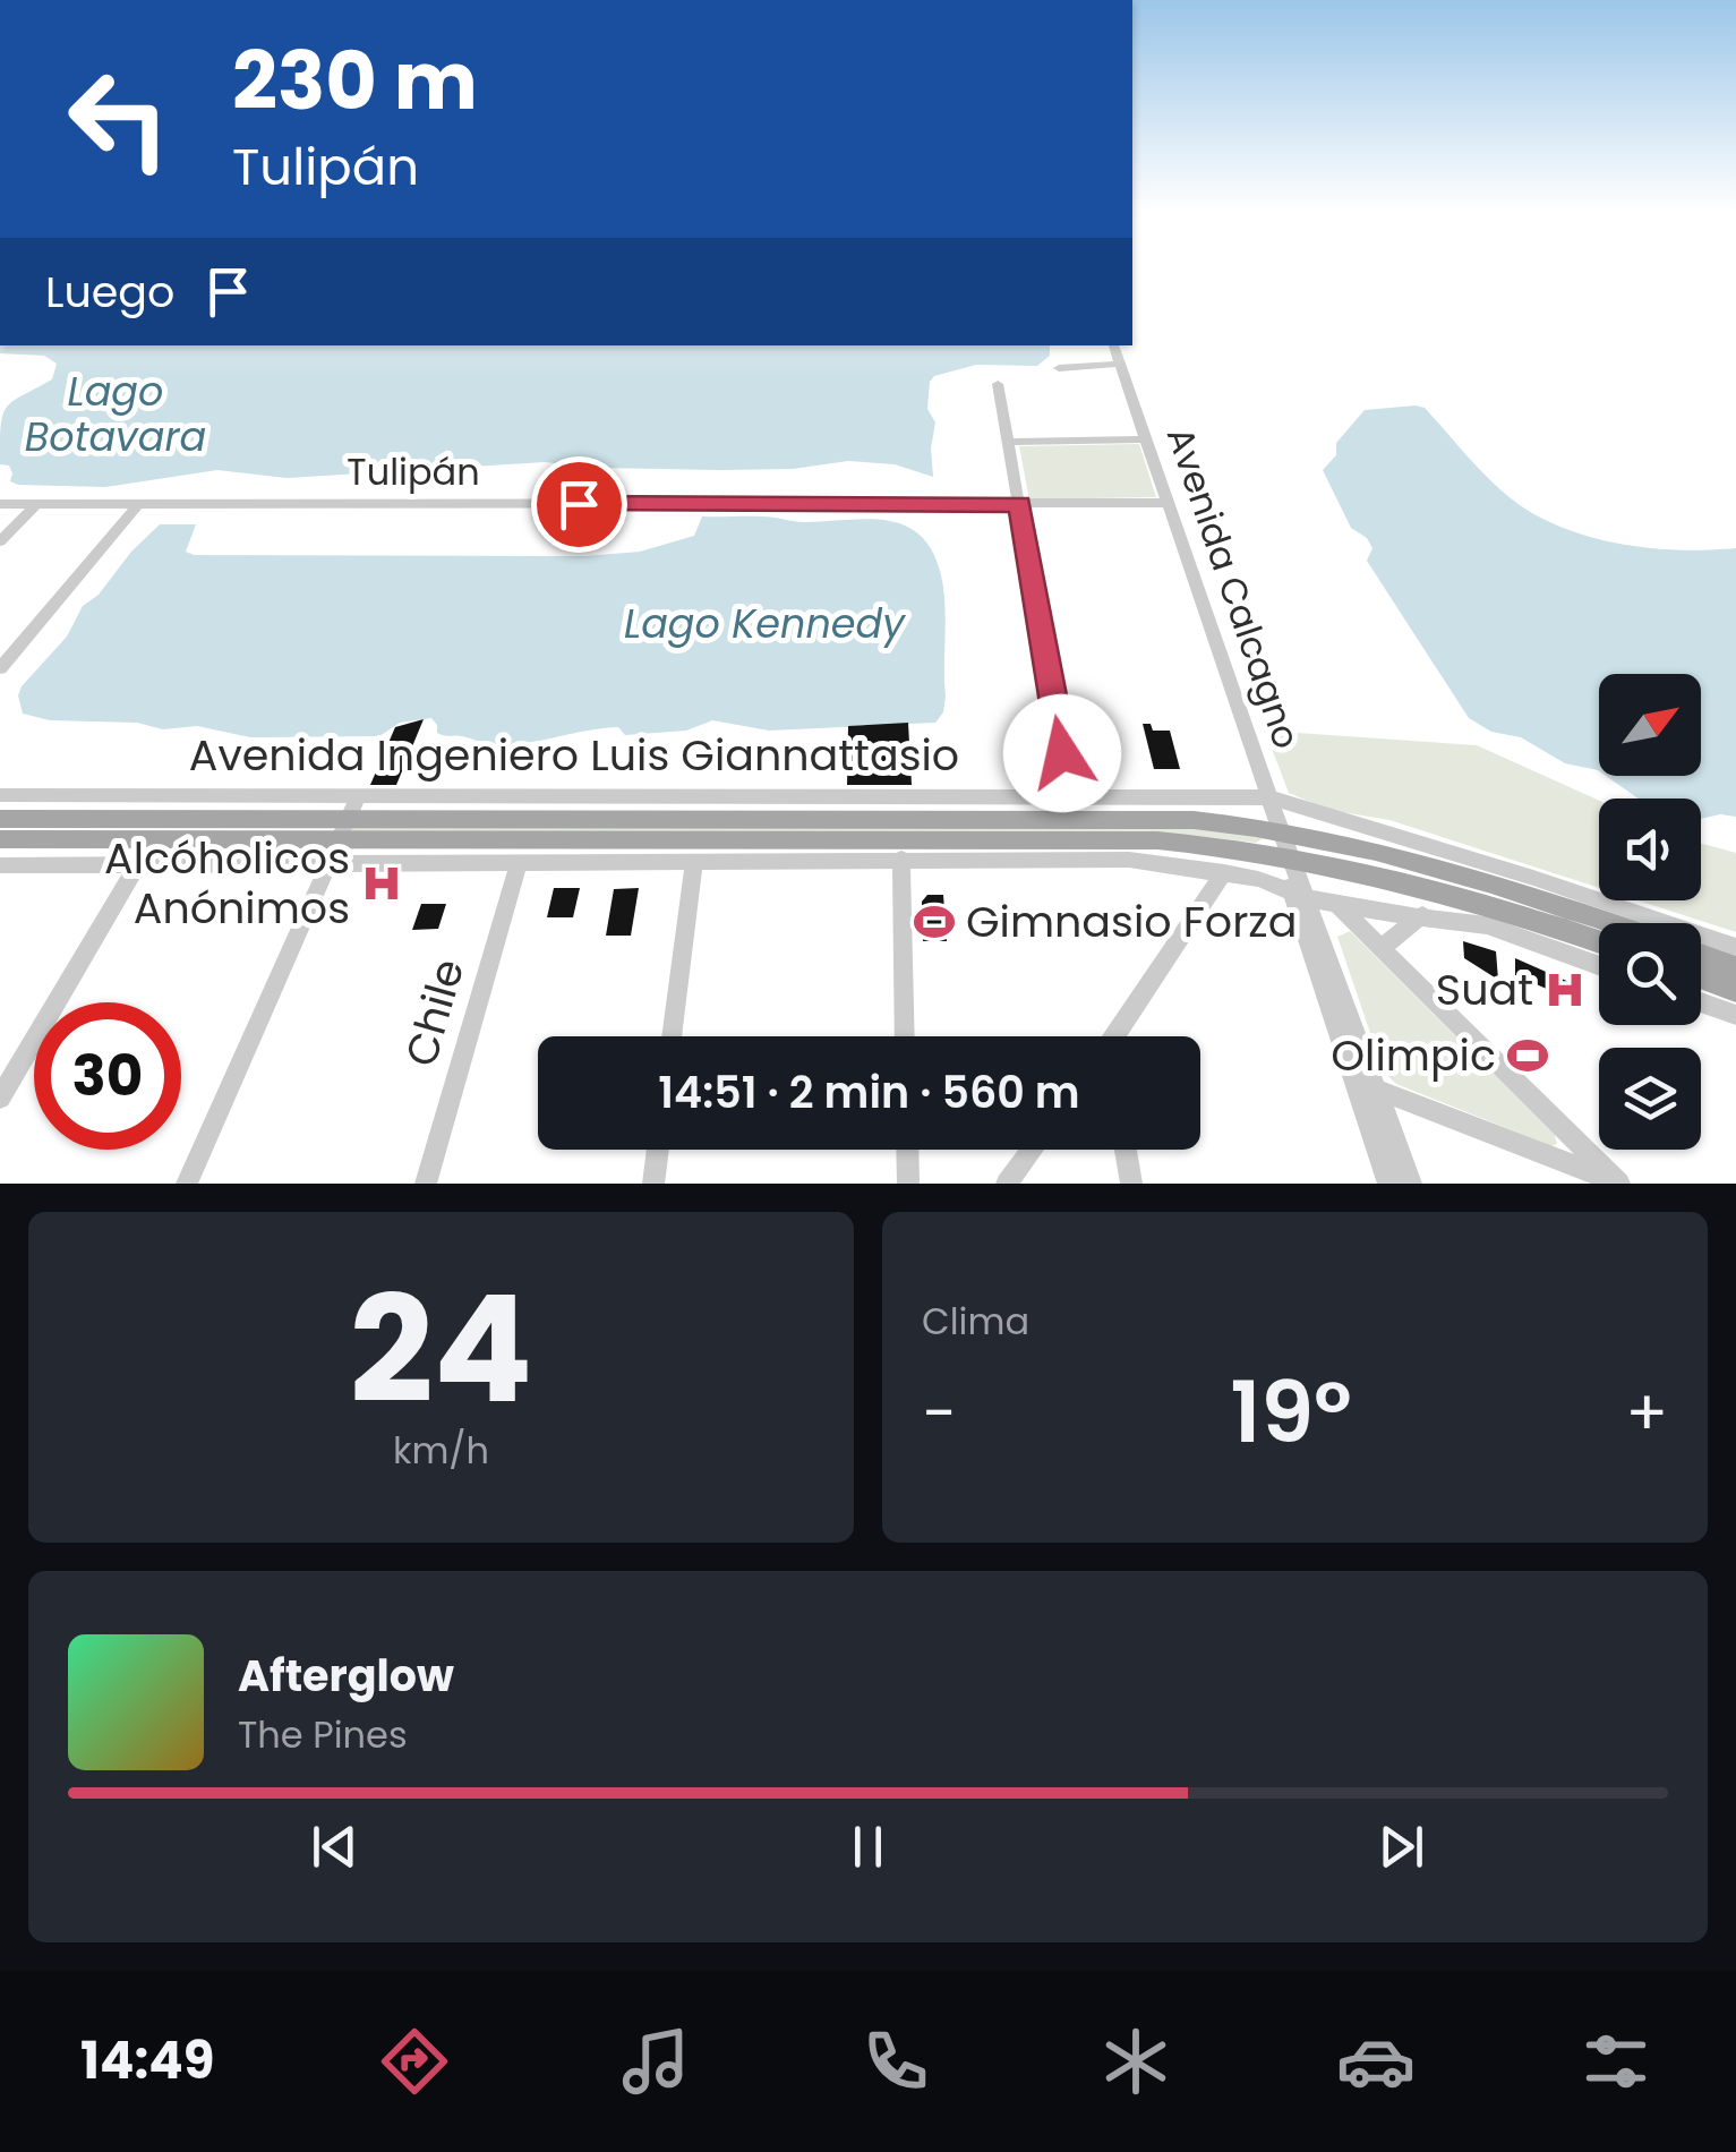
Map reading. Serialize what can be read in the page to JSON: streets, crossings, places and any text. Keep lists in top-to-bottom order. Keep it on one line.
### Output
{"streets":{"main road":["Avenida Ingeniero Luis Giannattasio"],"street":["Tulipán","Avenida Calcagno","Chile"]},"crossings":[["Tulipán","Avenida Calcagno"],["Avenida Calcagno","Avenida Ingeniero Luis Giannattasio"]],"water":["Lago Botavara","Lago Kennedy"],"places":{"hospital":["Alcóholicos Anónimos","Suat"],"sports":["Gimnasio Forza","Olimpic"]},"north":"top right","page":{"turn":["230 m","Tulipán"],"then":"Luego","limit":"30","trip":"14:51 · 2 min · 560 m","tile":[["24","km/h"],"Clima"],"heat":["−","19°","+"],"song":["Afterglow","The Pines"],"tabs":"14:49"}}
